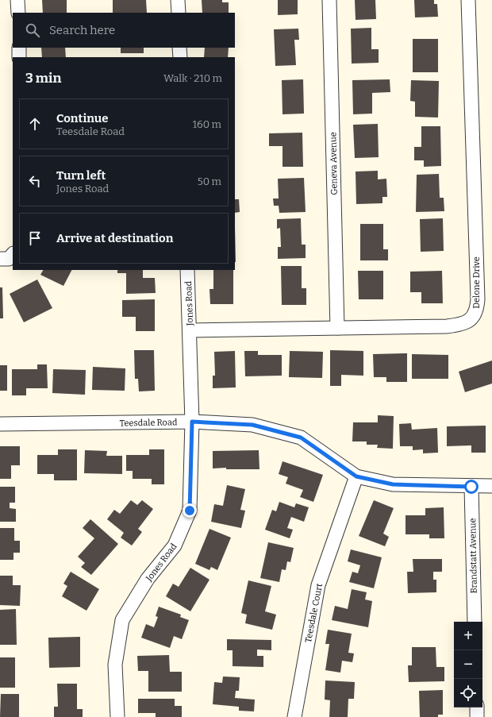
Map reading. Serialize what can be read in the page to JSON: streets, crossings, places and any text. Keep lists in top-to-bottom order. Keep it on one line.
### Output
{"streets":{"street":["Geneva Avenue","Delone Drive","Jones Road","Teesdale Road","Brandstatt Avenue","Teesdale Court"]},"crossings":[["Geneva Avenue","Delone Drive"],["Delone Drive","Jones Road"],["Jones Road","Teesdale Road"],["Teesdale Road","Brandstatt Avenue"],["Teesdale Road","Teesdale Court"]],"page":{"search":"Search here","heading":["3 min","Walk · 210 m"],"list":[["Continue","Teesdale Road","160 m"],["Turn left","Jones Road","50 m"],"Arrive at destination"],"map_buttons":["+","−"]}}
